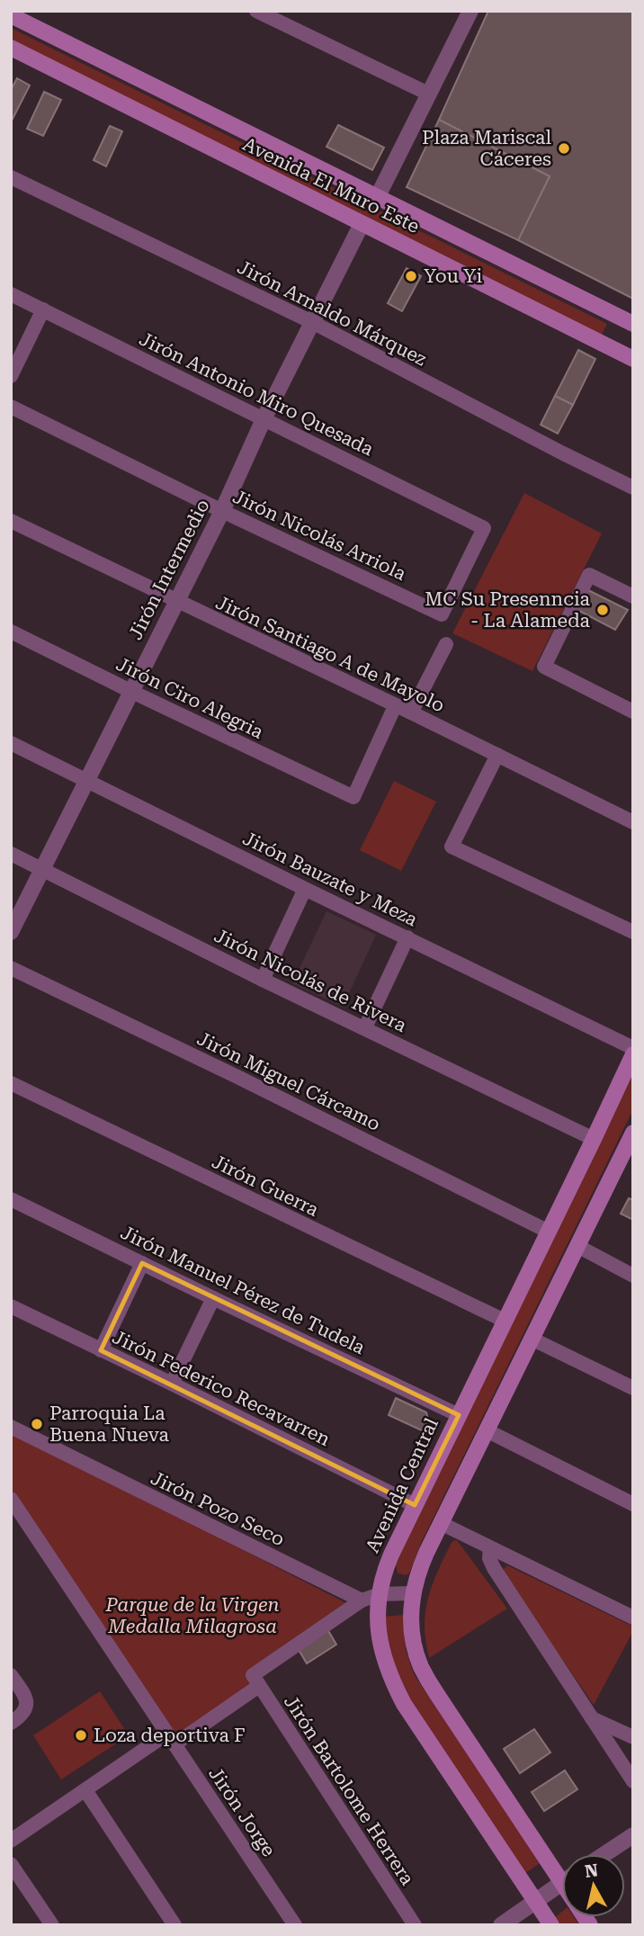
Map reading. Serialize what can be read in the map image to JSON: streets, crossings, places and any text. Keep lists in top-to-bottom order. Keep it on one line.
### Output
{"streets":{"main road":["Avenida El Muro Este","Avenida Central"],"street":["Jirón Arnaldo Márquez","Jirón Antonio Miro Quesada","Jirón Nicolás Arriola","Jirón Intermedio","Jirón Santiago A de Mayolo","Jirón Ciro Alegria","Jirón Bauzate y Meza","Jirón Nicolás de Rivera","Jirón Miguel Cárcamo","Jirón Guerra","Jirón Manuel Pérez de Tudela","Jirón Federico Recavarren","Jirón Pozo Seco","Jirón Bartolome Herrera","Jirón Jorge"]},"crossings":[["Avenida El Muro Este","Jirón Intermedio"],["Jirón Arnaldo Márquez","Jirón Intermedio"],["Jirón Antonio Miro Quesada","Jirón Nicolás Arriola"],["Jirón Antonio Miro Quesada","Jirón Intermedio"],["Jirón Nicolás Arriola","Jirón Intermedio"],["Jirón Intermedio","Jirón Santiago A de Mayolo"],["Jirón Intermedio","Jirón Ciro Alegria"],["Jirón Intermedio","Jirón Bauzate y Meza"],["Jirón Intermedio","Jirón Nicolás de Rivera"],["Jirón Santiago A de Mayolo","Jirón Ciro Alegria"],["Jirón Nicolás de Rivera","Avenida Central"],["Jirón Miguel Cárcamo","Avenida Central"],["Jirón Guerra","Avenida Central"],["Jirón Manuel Pérez de Tudela","Avenida Central"],["Jirón Federico Recavarren","Avenida Central"]],"parks":["Parque de la Virgen Medalla Milagrosa"],"places":["Plaza Mariscal Cáceres","You Yi","MC Su Presenncia - La Alameda","Parroquia La Buena Nueva","Loza deportiva F"],"north":"top"}
